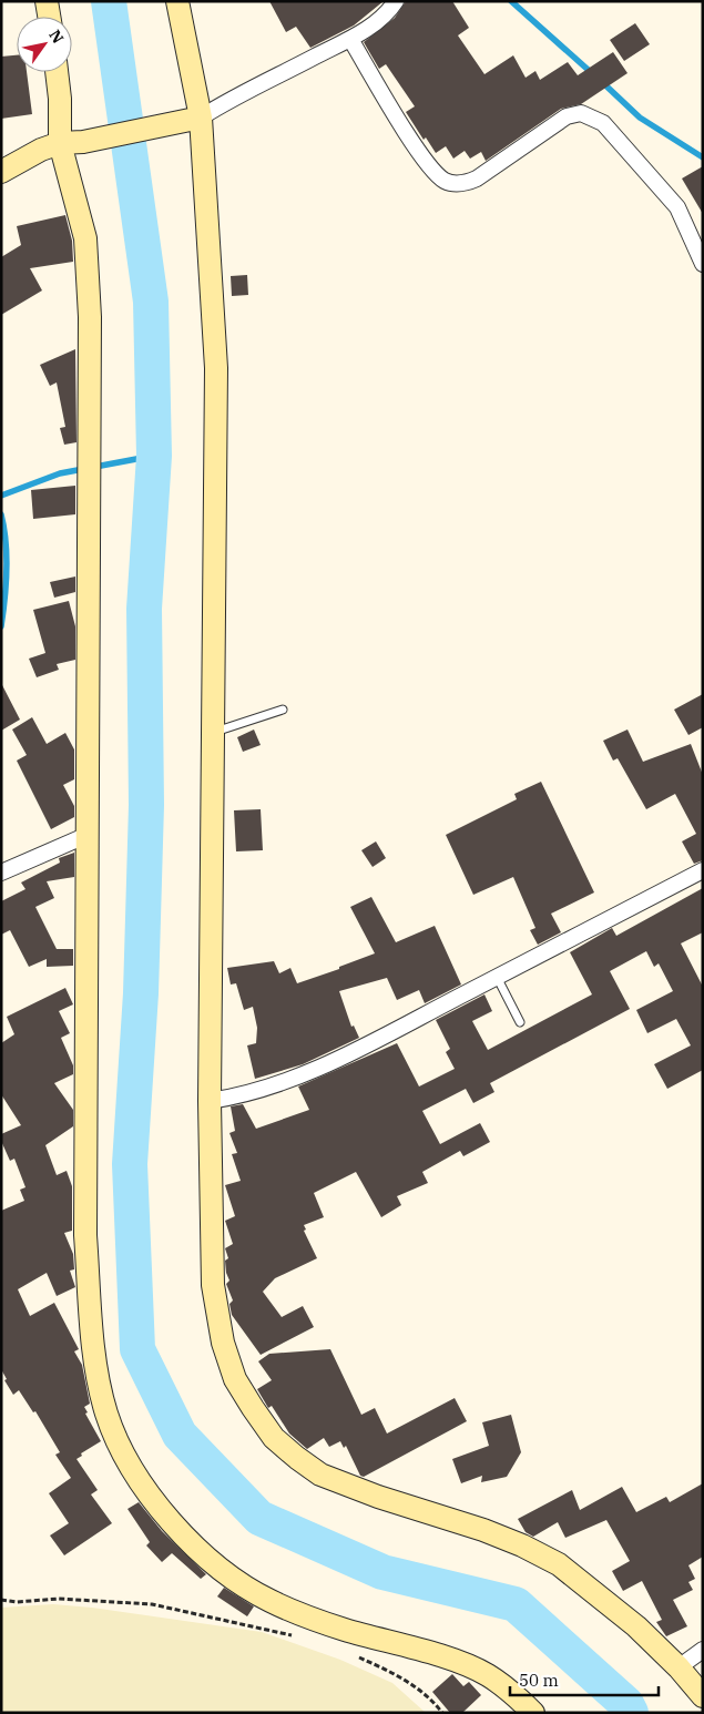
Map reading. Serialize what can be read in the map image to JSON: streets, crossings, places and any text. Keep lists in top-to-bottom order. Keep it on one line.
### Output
{"scale_bar":"50 m","north":"top right"}
